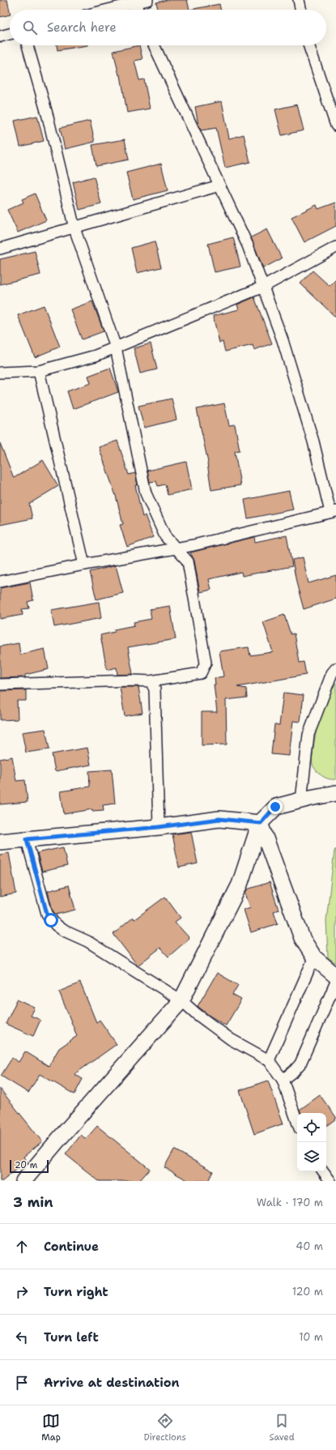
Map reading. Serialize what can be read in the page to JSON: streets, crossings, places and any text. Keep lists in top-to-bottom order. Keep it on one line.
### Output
{"scale_bar":"20 m","page":{"search":"Search here","scale":"20 m","heading":["3 min","Walk · 170 m"],"list":[["Continue","40 m"],["Turn right","120 m"],["Turn left","10 m"],"Arrive at destination"],"nav":["Map","Directions","Saved"]}}
